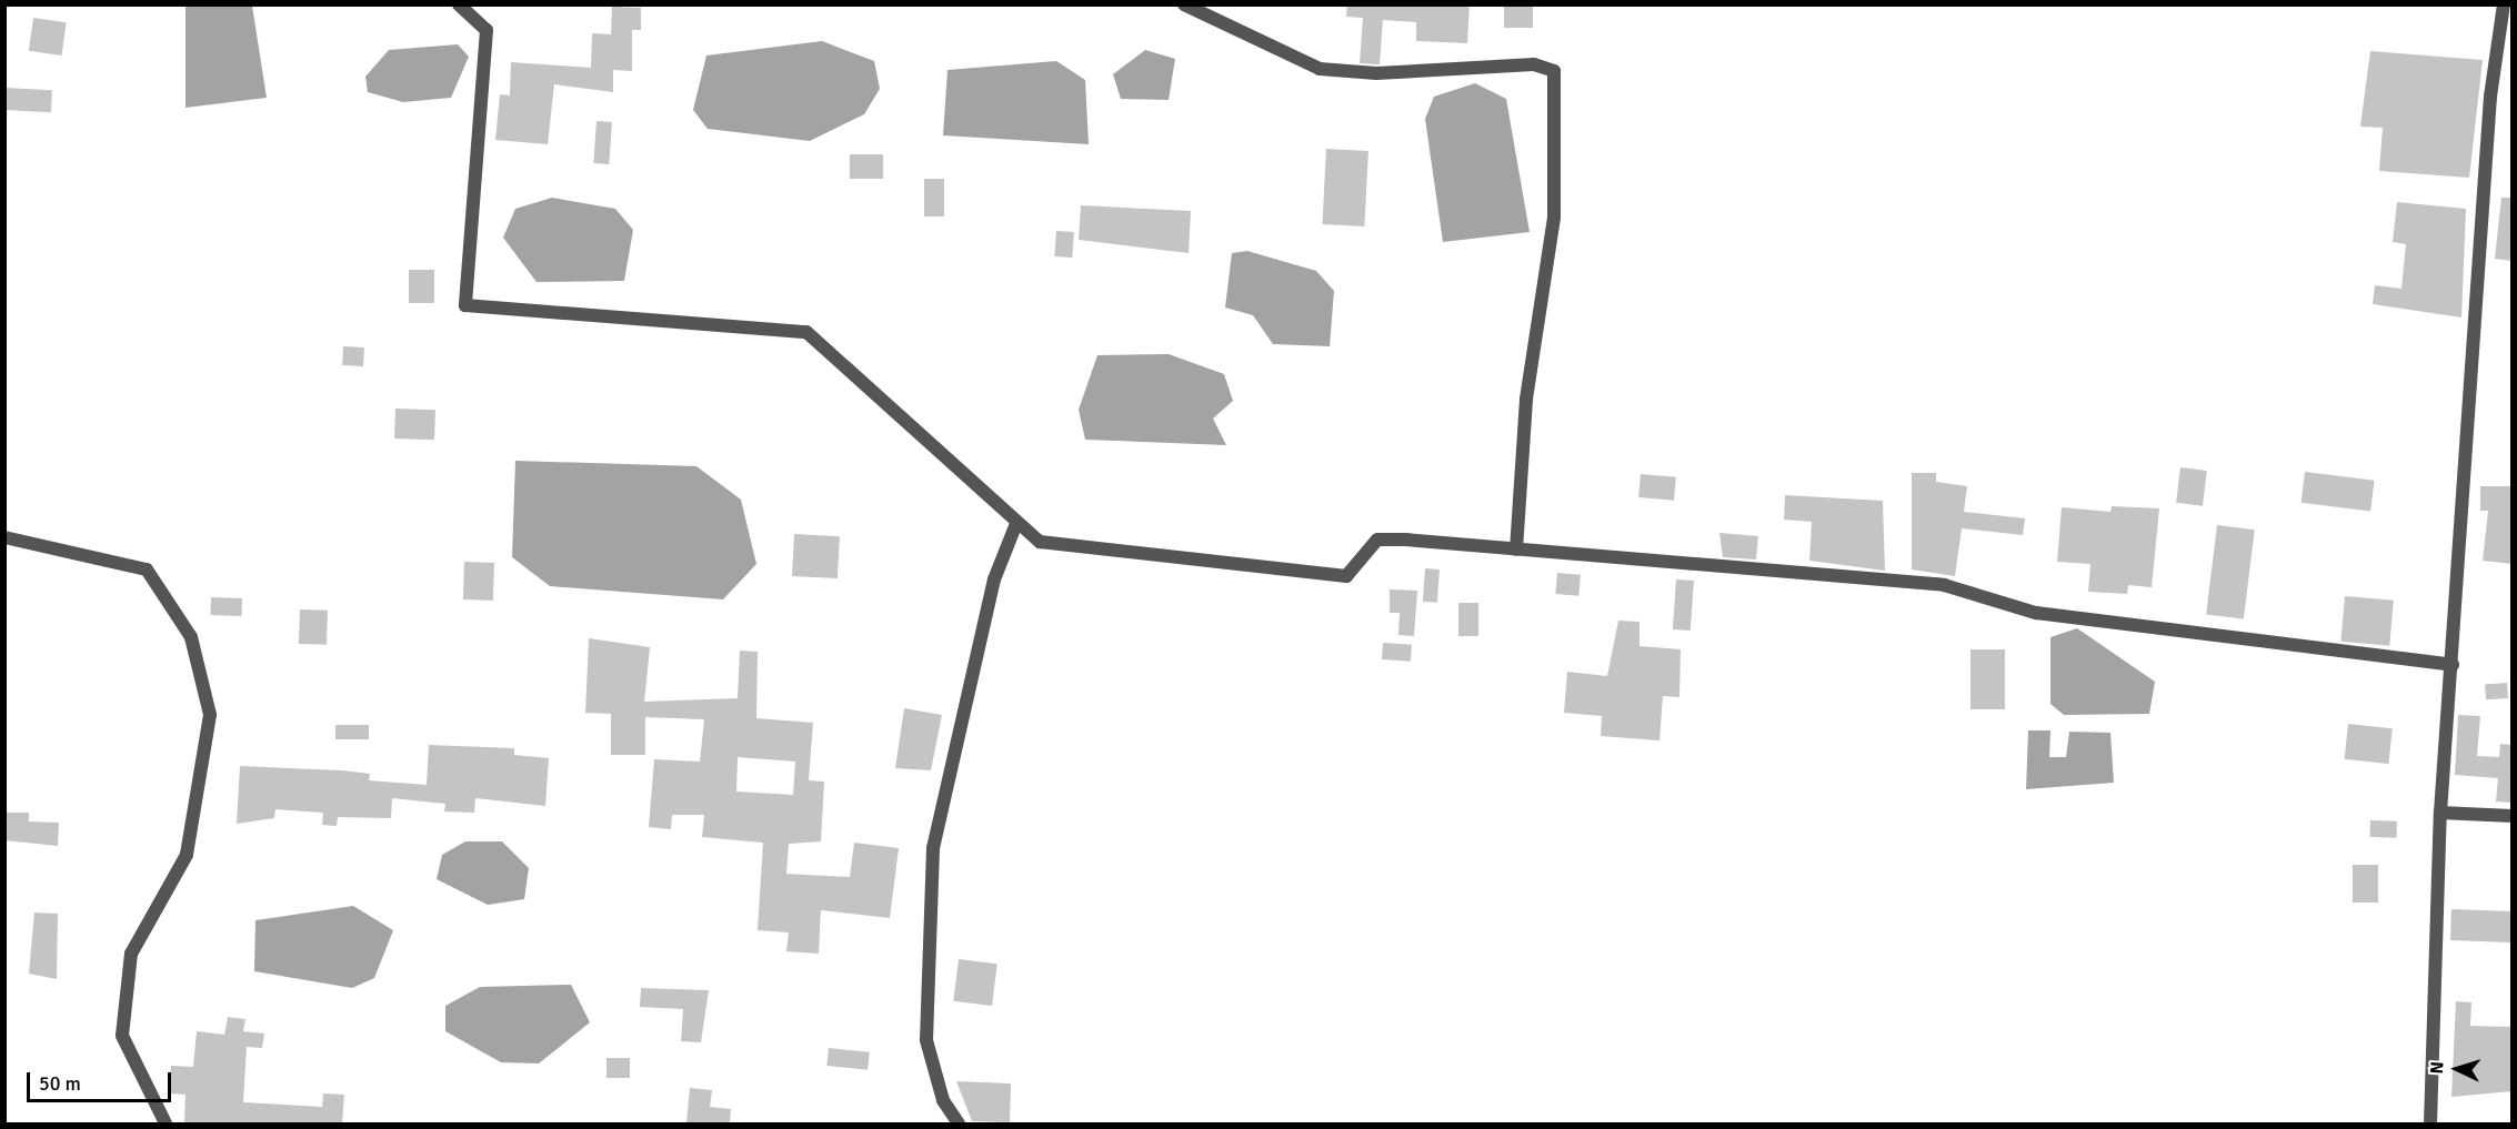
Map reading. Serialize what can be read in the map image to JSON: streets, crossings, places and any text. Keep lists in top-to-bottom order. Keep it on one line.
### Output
{"scale_bar":"50 m","north":"left"}
